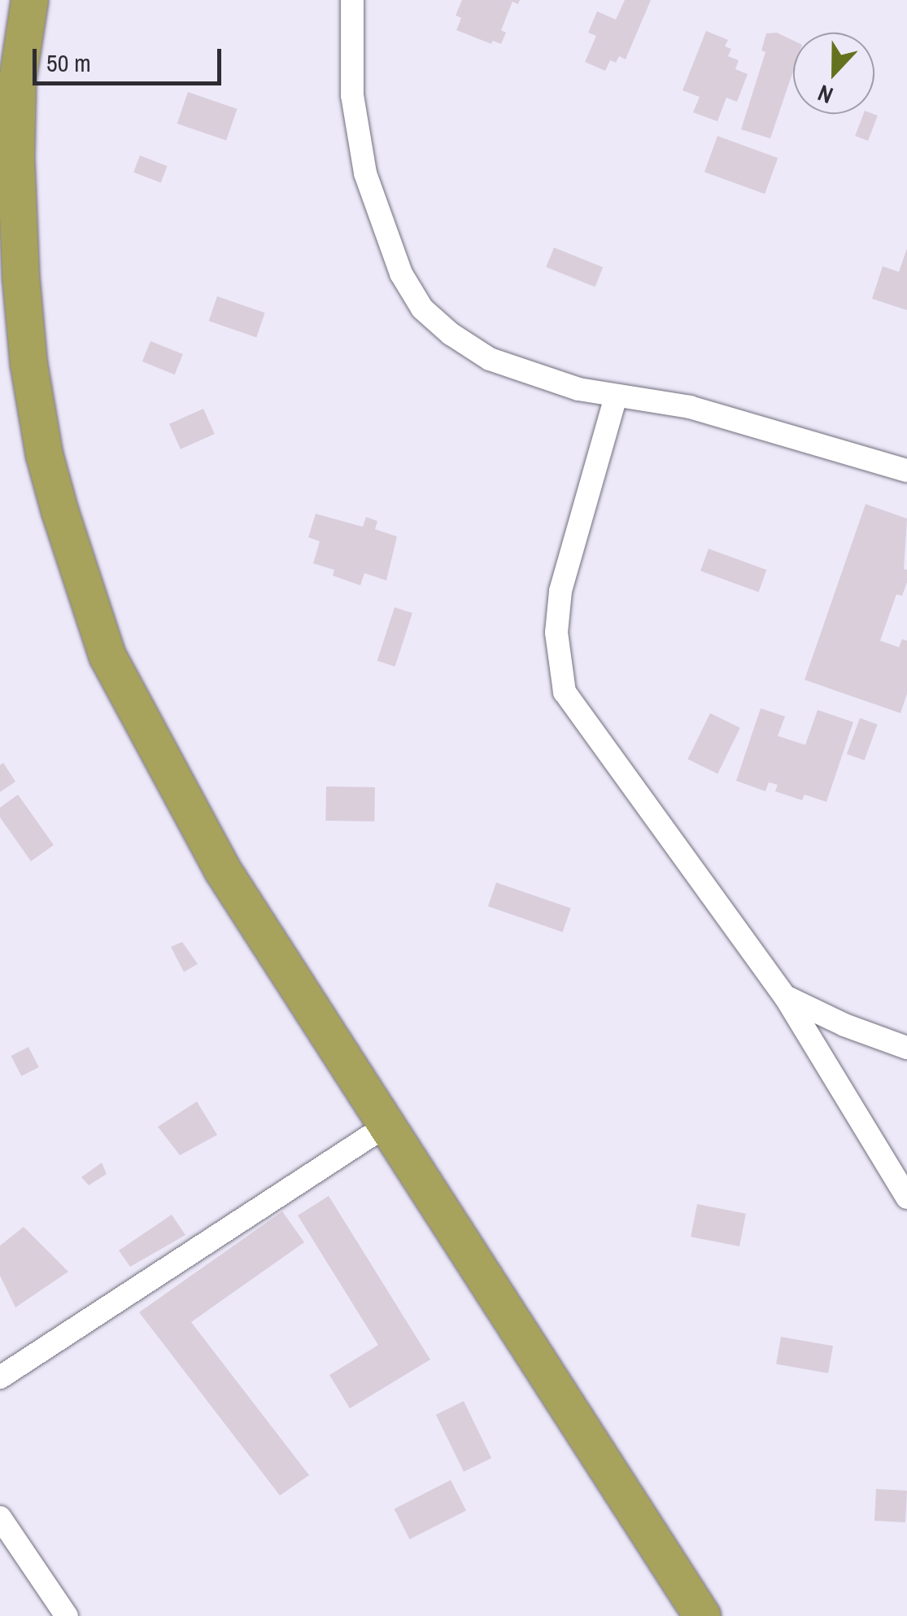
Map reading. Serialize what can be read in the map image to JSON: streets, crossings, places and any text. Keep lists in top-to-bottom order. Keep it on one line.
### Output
{"scale_bar":"50 m","north":"bottom"}
